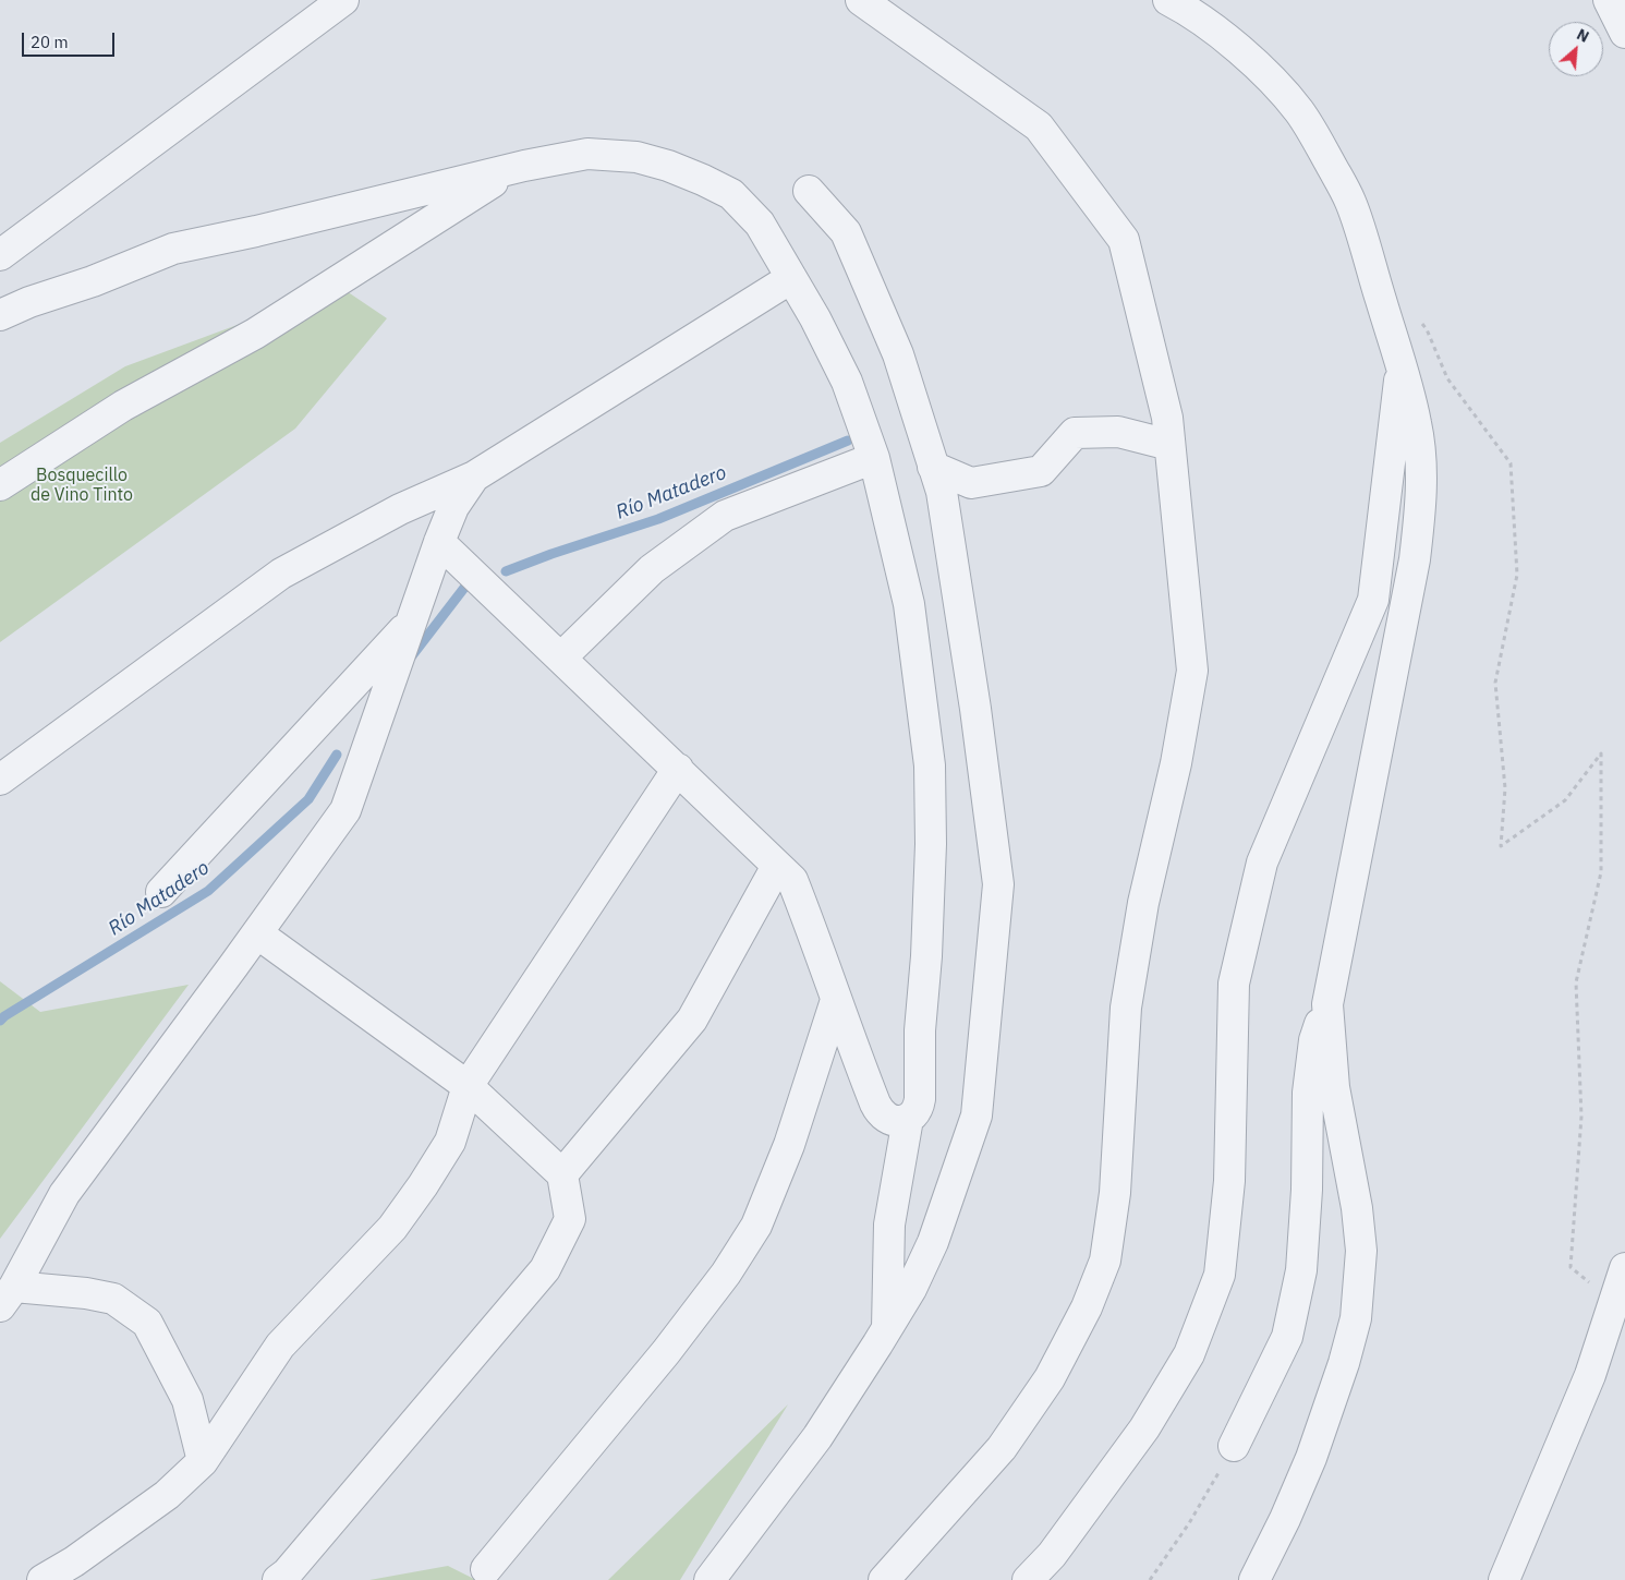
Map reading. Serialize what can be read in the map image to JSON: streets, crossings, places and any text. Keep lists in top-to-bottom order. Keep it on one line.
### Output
{"water":["Río Matadero"],"parks":["Bosquecillo de Vino Tinto"],"scale_bar":"20 m","north":"top right"}
